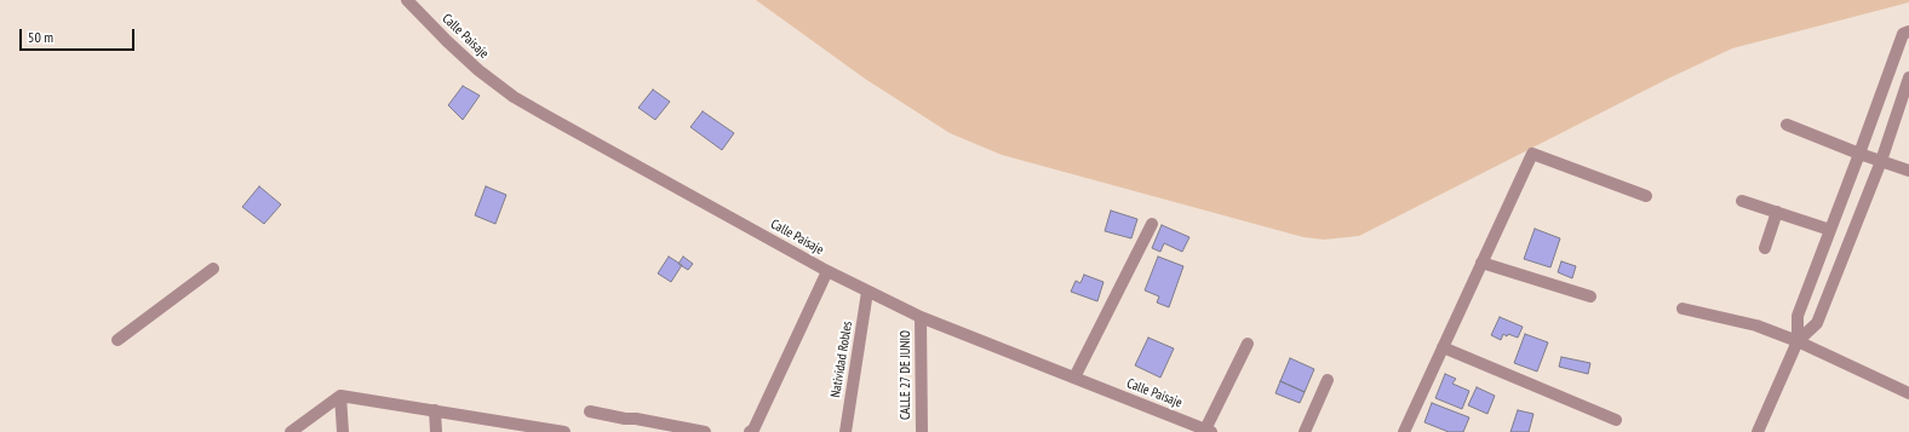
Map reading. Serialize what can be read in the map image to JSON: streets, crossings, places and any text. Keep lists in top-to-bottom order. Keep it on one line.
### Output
{"streets":{"street":["Calle Paisaje","Natividad Robles","CALLE 27 DE JUNIO"]},"crossings":[["Calle Paisaje","Natividad Robles"],["Calle Paisaje","CALLE 27 DE JUNIO"]],"scale_bar":"50 m"}
